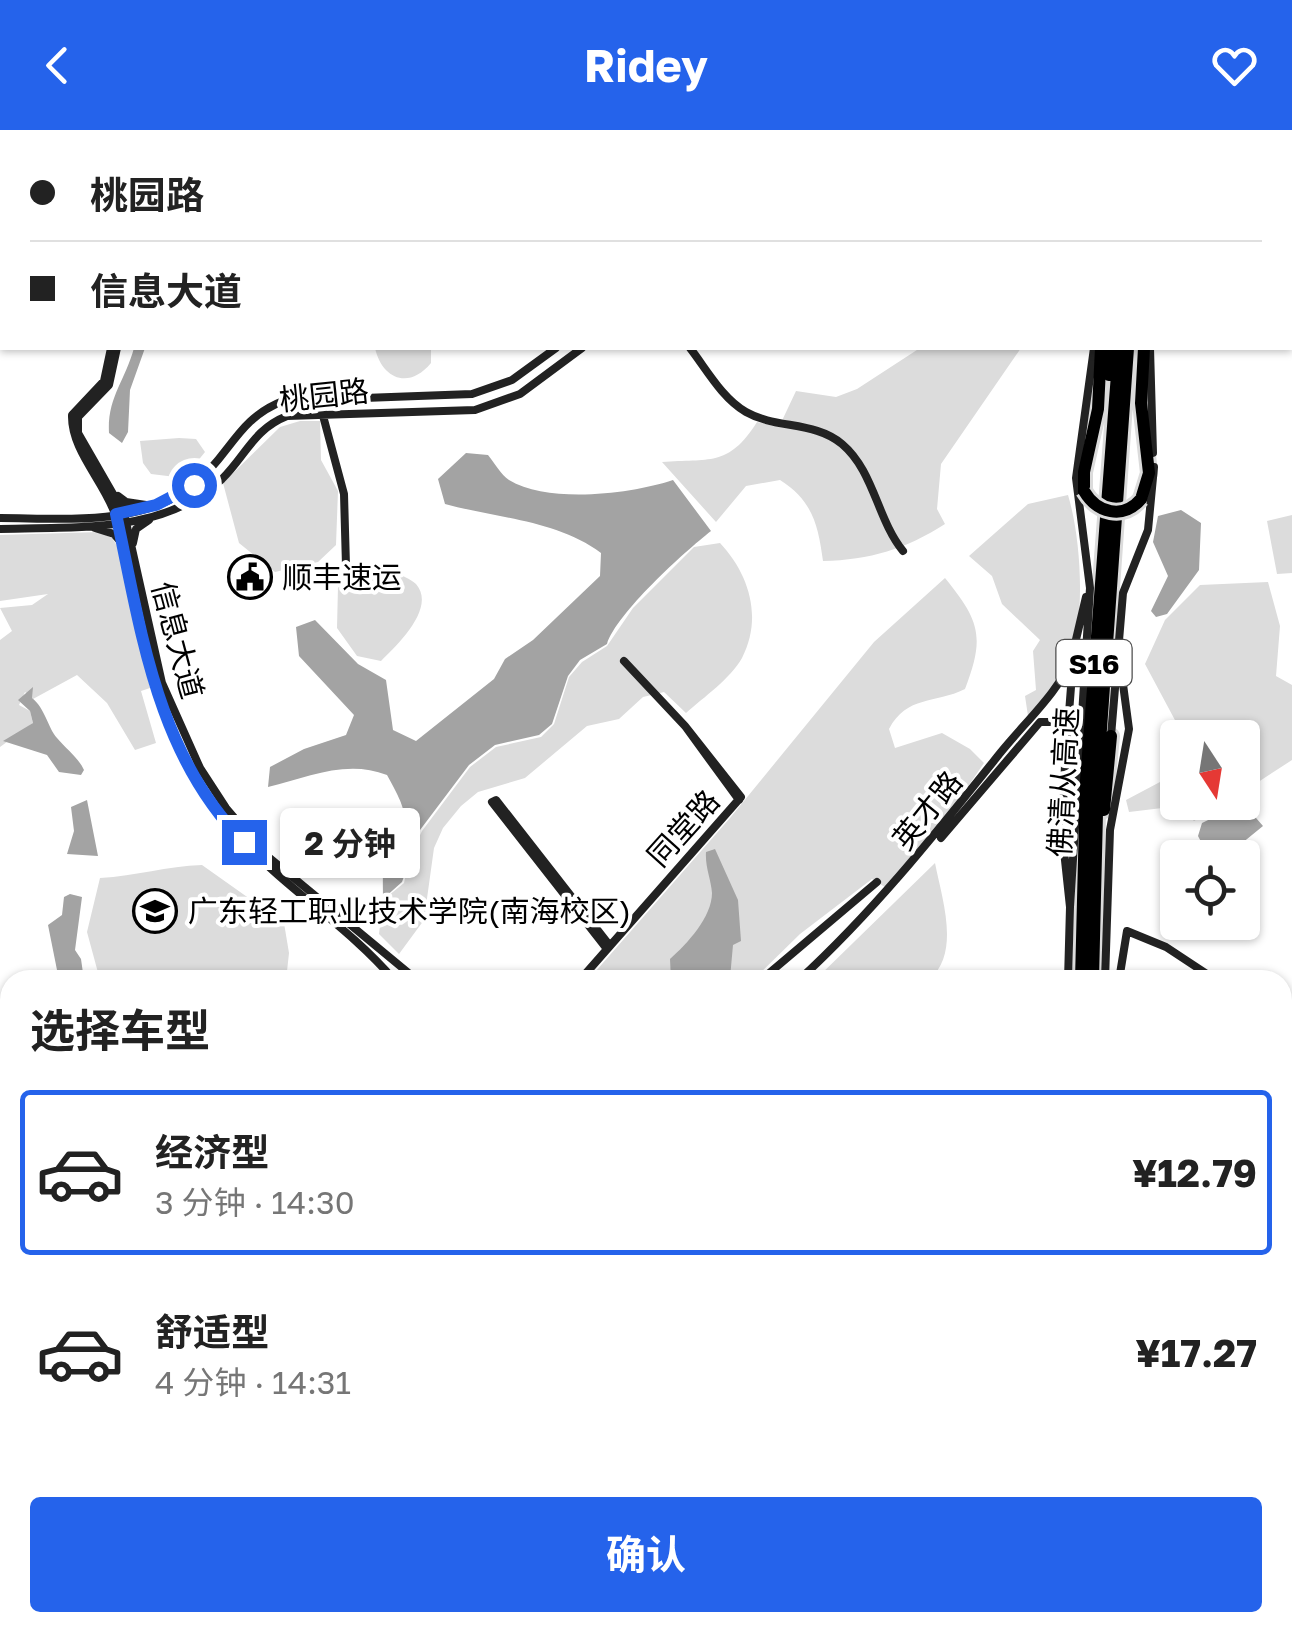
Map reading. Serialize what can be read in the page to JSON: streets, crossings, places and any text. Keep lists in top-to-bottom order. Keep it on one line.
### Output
{"streets":{"highway":["S16","佛清从高速"],"main road":["桃园路","信息大道","英才路","同堂路"]},"crossings":[["桃园路","信息大道"]],"places":{"public building":["顺丰速运"],"school or university":["广东轻工职业技术学院(南海校区)"]},"north":"bottom","page":{"header":"Ridey","banner":["桃园路","信息大道"],"bubble":"2 分钟","heading":"选择车型","list":[{"name":"经济型","note":"3 分钟 · 14:30","value":"¥12.79"},{"name":"舒适型","note":"4 分钟 · 14:31","value":"¥17.27"}],"buttons":"确认"}}
